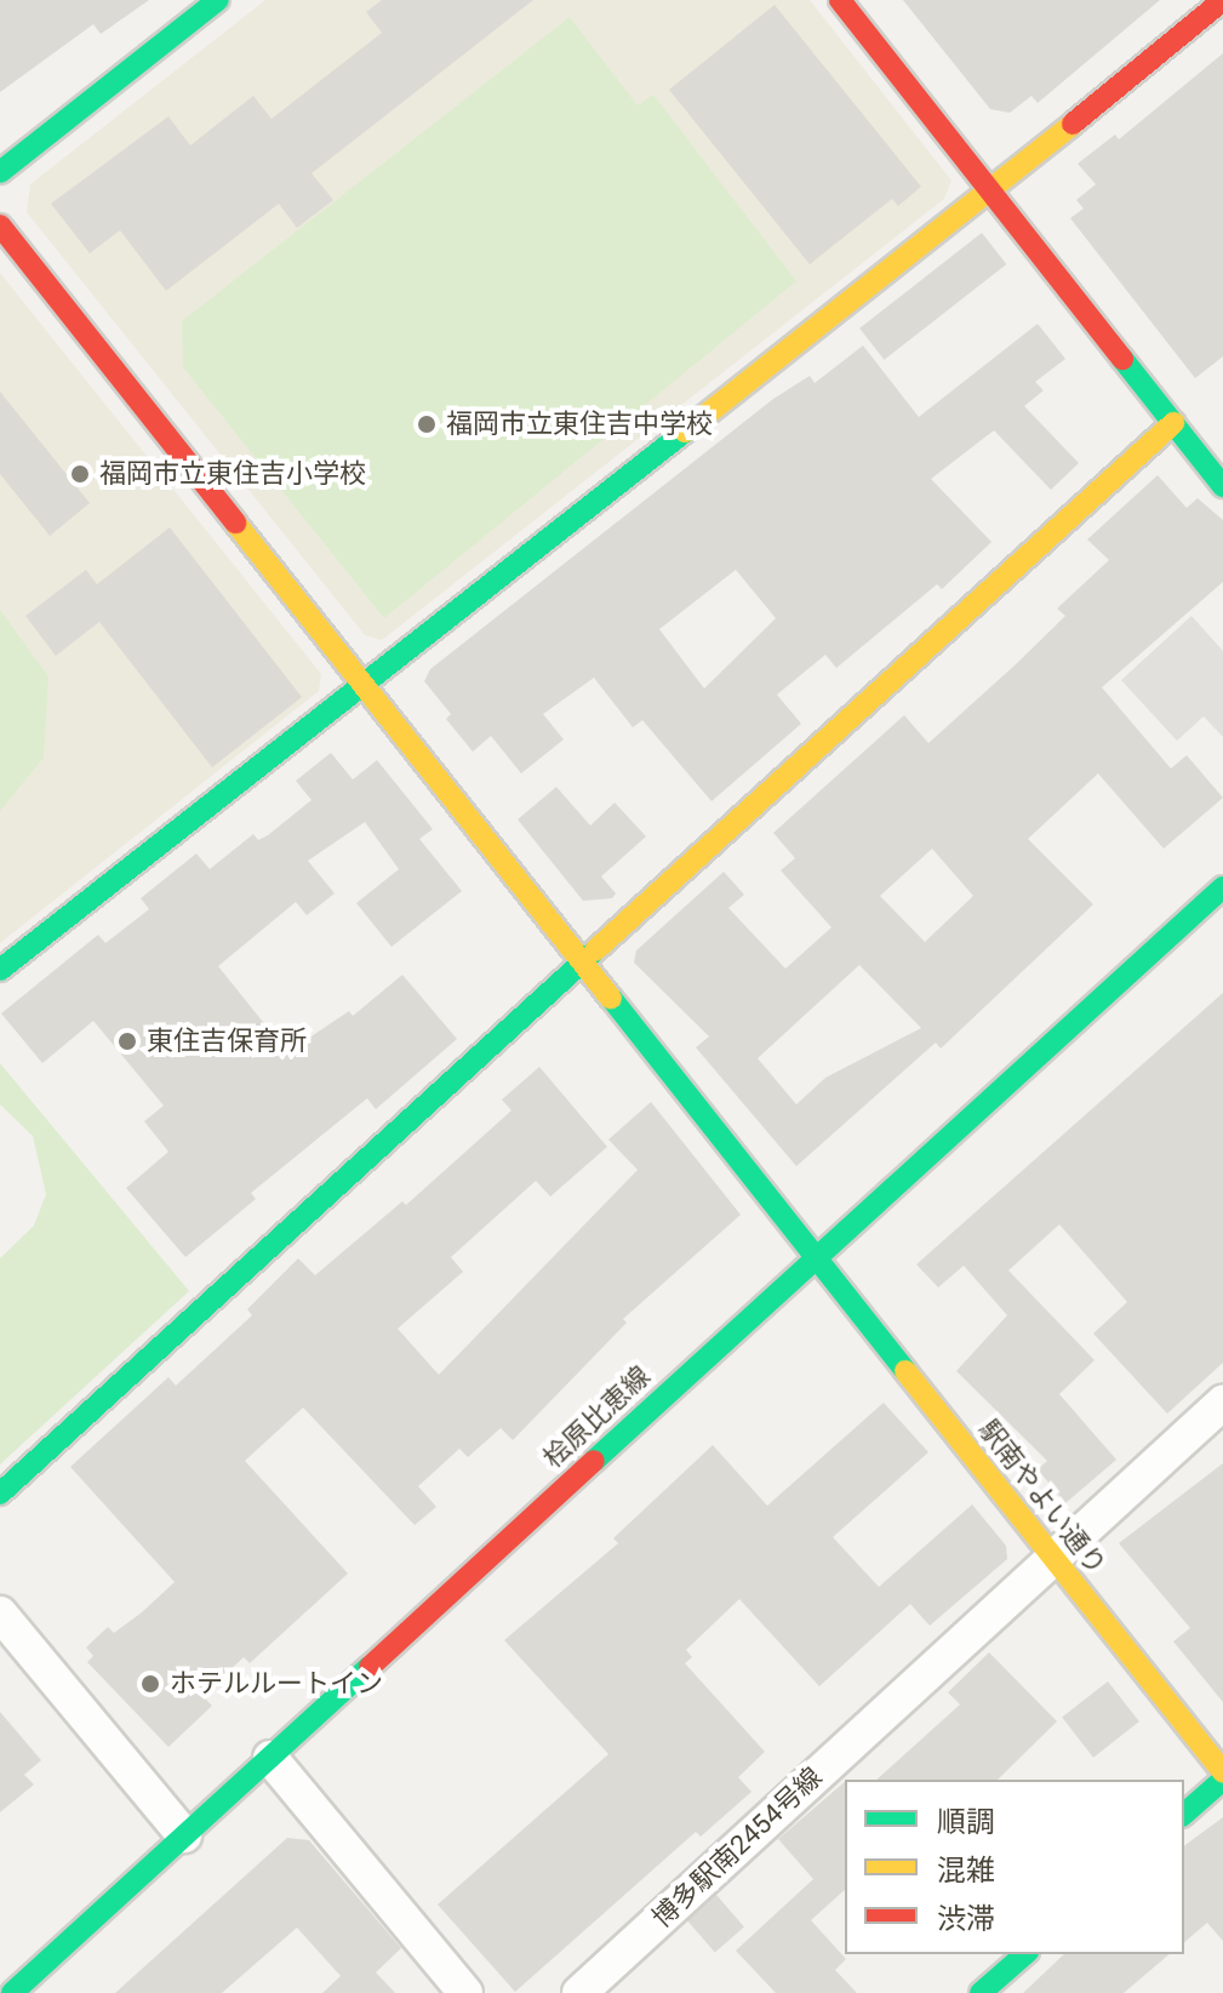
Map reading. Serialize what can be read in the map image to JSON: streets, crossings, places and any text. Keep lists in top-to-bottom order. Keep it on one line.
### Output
{"streets":{"street":["桧原比恵線","駅南やよい通り","博多駅南2454号線"]},"crossings":[["桧原比恵線","駅南やよい通り"],["駅南やよい通り","博多駅南2454号線"]],"places":["福岡市立東住吉中学校","福岡市立東住吉小学校","東住吉保育所","ホテルルートイン"],"legend":["順調","混雑","渋滞"]}
